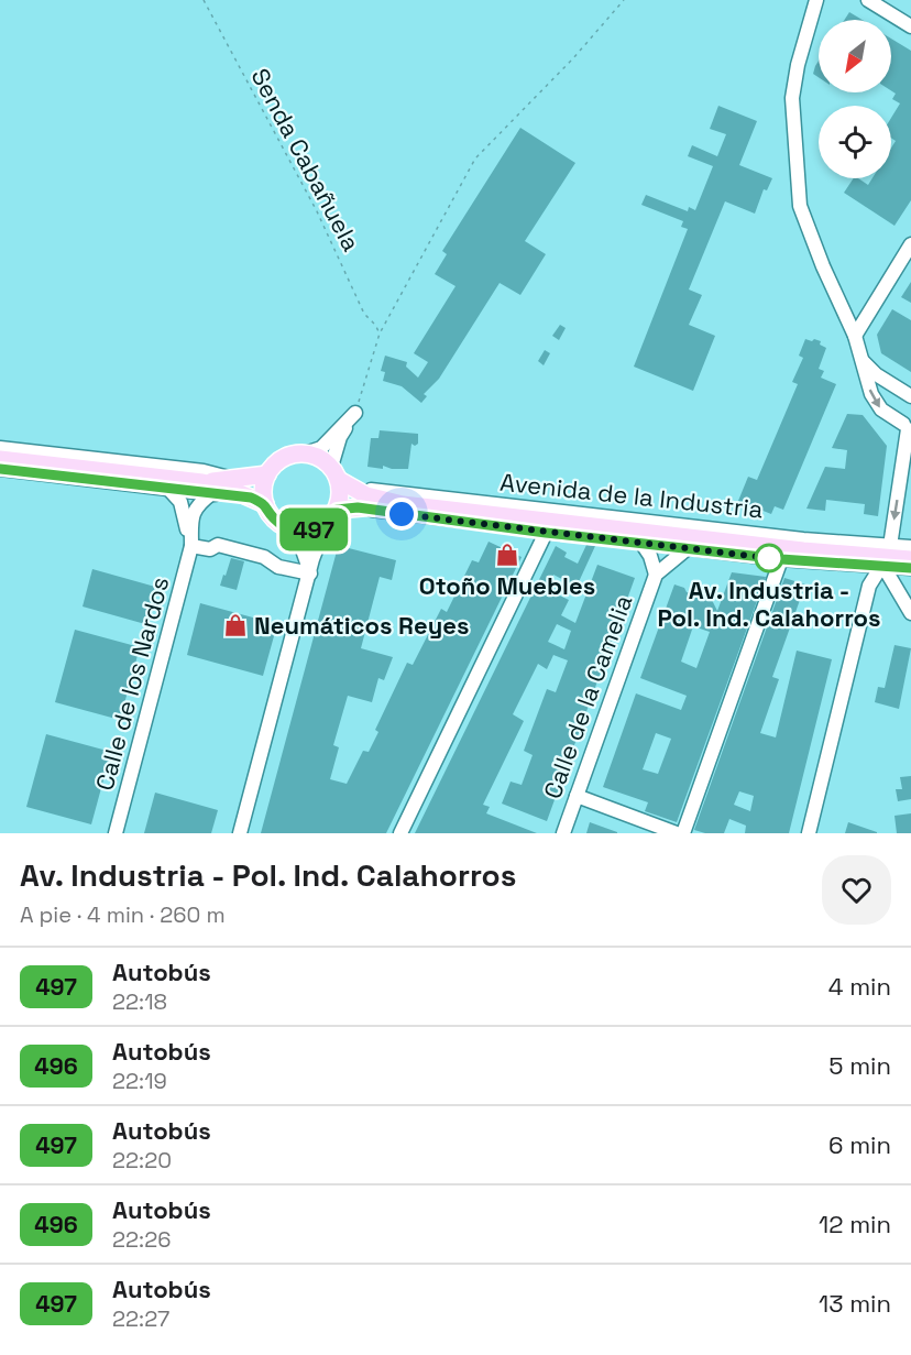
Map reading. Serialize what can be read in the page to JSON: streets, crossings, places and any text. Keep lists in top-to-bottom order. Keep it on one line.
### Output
{"streets":{"main road":["Avenida de la Industria"],"street":["Calle de los Nardos","Calle de la Camelia"],"path":["Senda Cabañuela"]},"crossings":[["Avenida de la Industria","Calle de la Camelia"]],"places":{"shop":["Otoño Muebles","Neumáticos Reyes"],"other":["Av. Industria - Pol. Ind. Calahorros"]},"lines":["bus line 497"],"north":"bottom left","page":{"on_map":"497","heading":["Av. Industria - Pol. Ind. Calahorros","A pie · 4 min · 260 m"],"list":[{"mark":"497","name":"Autobús","note":"22:18","value":"4 min"},{"mark":"496","name":"Autobús","note":"22:19","value":"5 min"},{"mark":"497","name":"Autobús","note":"22:20","value":"6 min"},{"mark":"496","name":"Autobús","note":"22:26","value":"12 min"},{"mark":"497","name":"Autobús","note":"22:27","value":"13 min"}]}}
